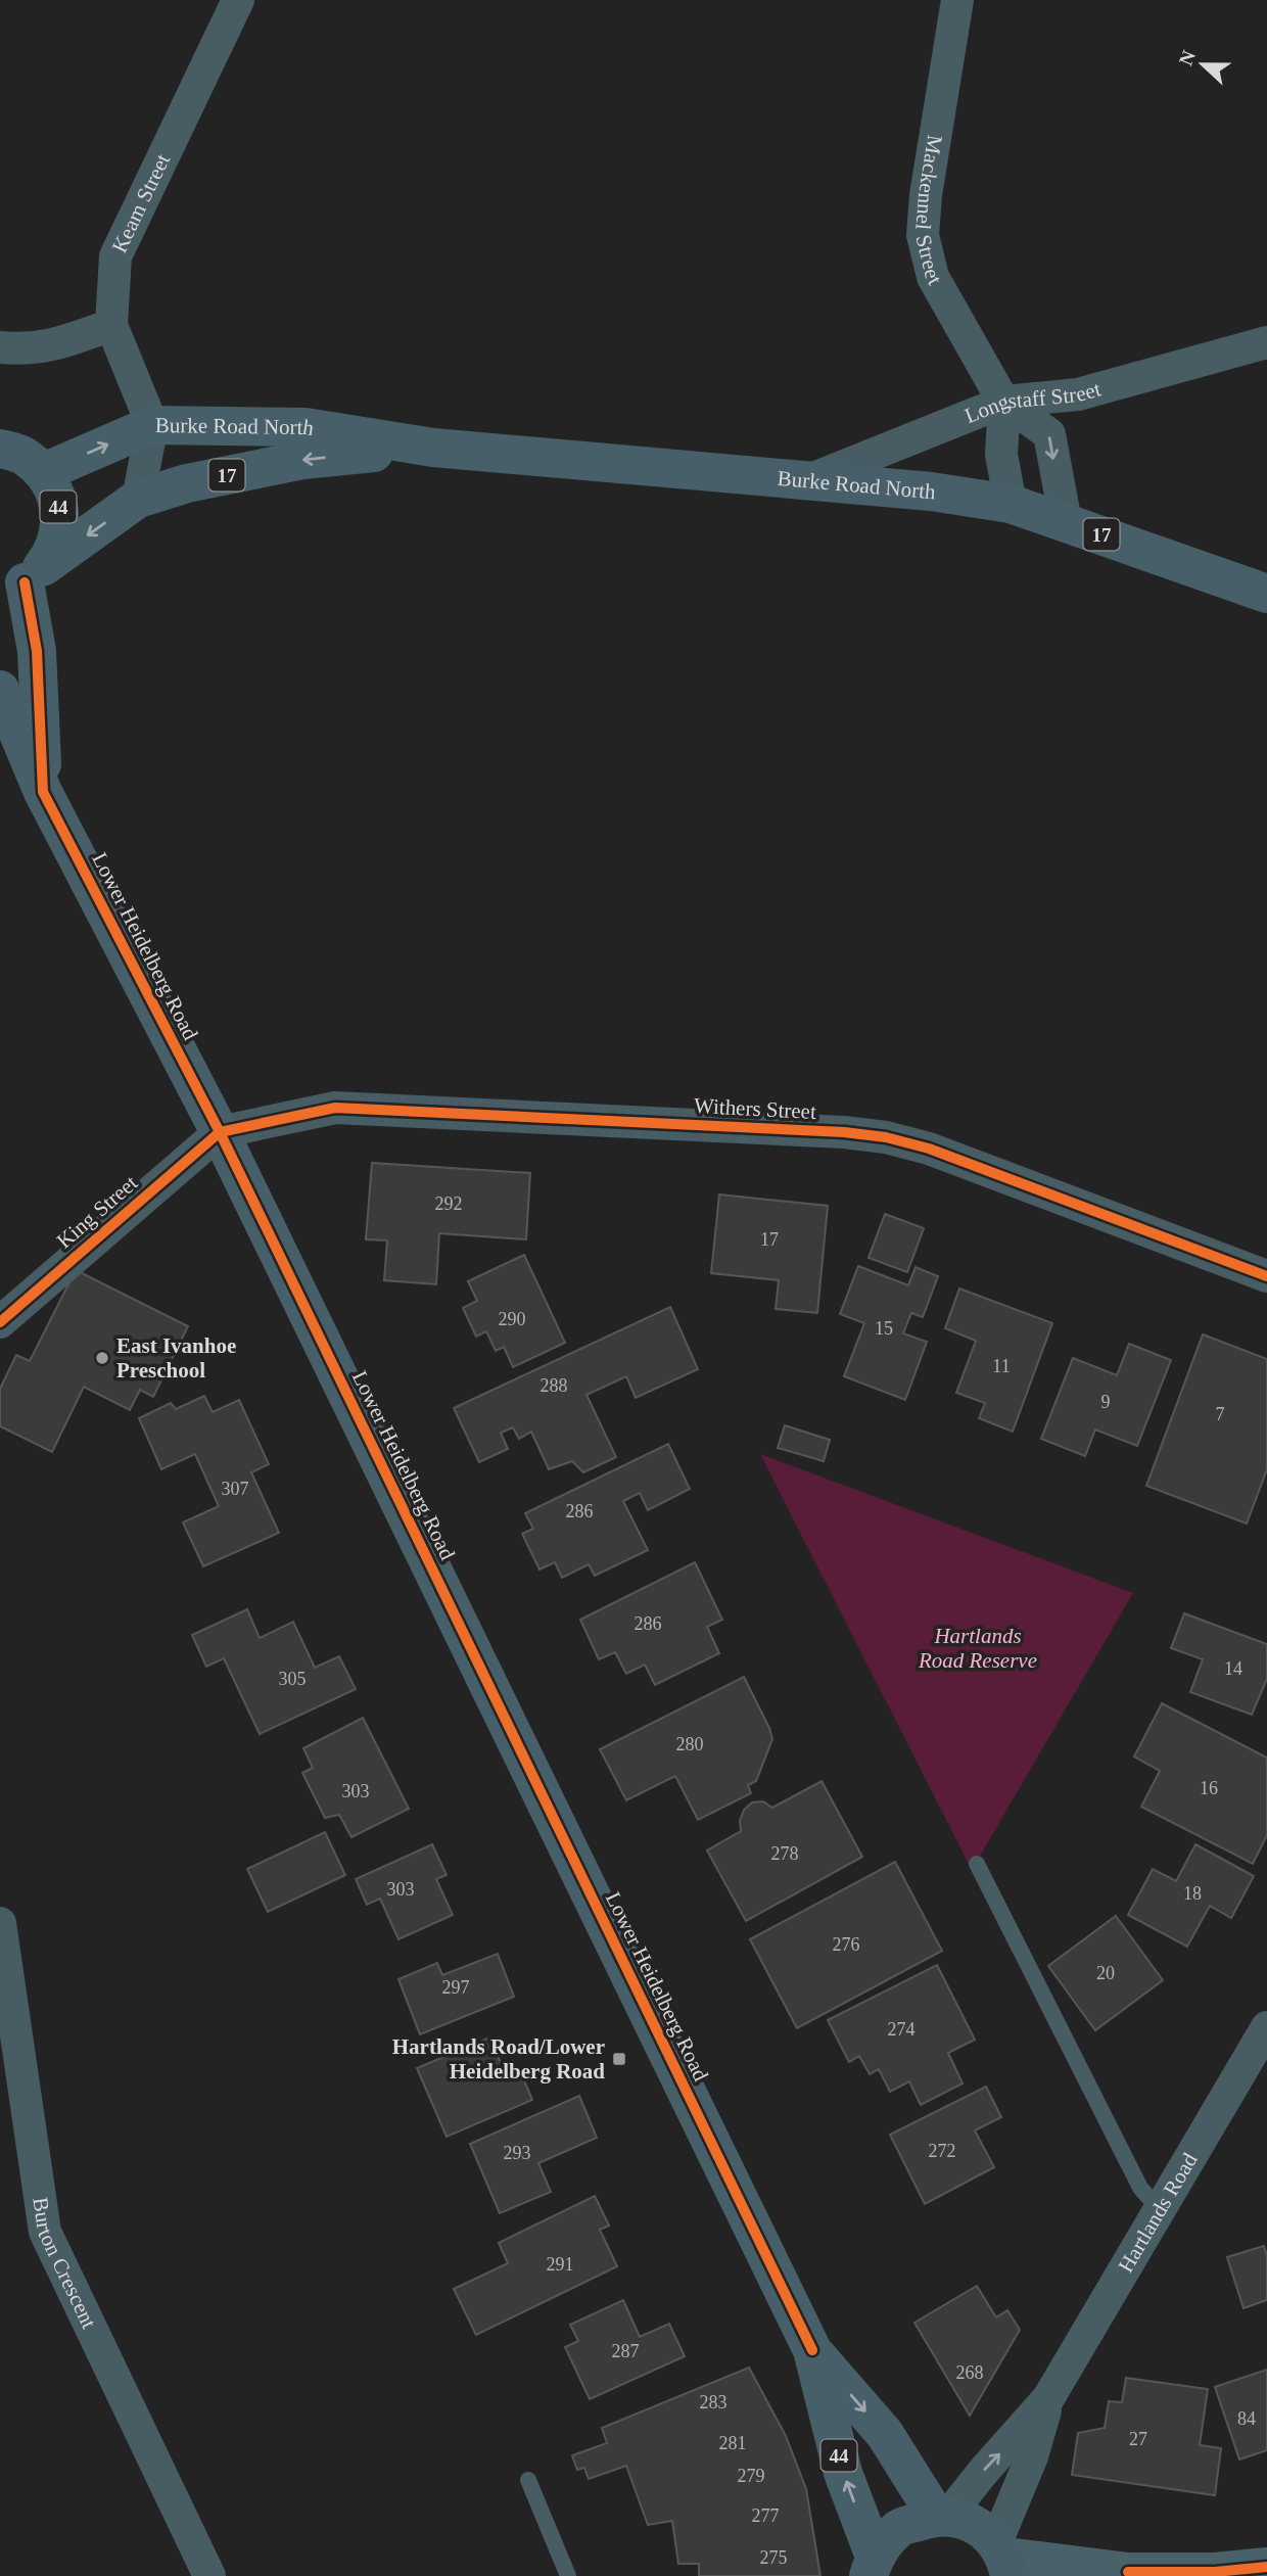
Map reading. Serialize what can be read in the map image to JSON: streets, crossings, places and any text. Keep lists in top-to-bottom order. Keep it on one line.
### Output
{"streets":{"main road":["Burke Road North","17","44","Lower Heidelberg Road"],"street":["Keam Street","Mackennel Street","Longstaff Street","Withers Street","King Street","Hartlands Road","Burton Crescent"]},"crossings":[["Keam Street","Burke Road North"],["Mackennel Street","Longstaff Street"],["Mackennel Street","Burke Road North"],["Longstaff Street","Burke Road North"],["Burke Road North","44"],["Burke Road North","Lower Heidelberg Road"],["44","Lower Heidelberg Road"],["44","Hartlands Road"],["Lower Heidelberg Road","Withers Street"],["Lower Heidelberg Road","King Street"],["Lower Heidelberg Road","Hartlands Road"],["Withers Street","King Street"]],"parks":["Hartlands Road Reserve"],"places":{"other":["East Ivanhoe Preschool"],"transit":["Hartlands Road/Lower Heidelberg Road"]},"house_numbers":["292","17","290","15","11","288","9","7","307","286","286","14","305","280","16","303","278","303","18","276","20","297","274","272","293","291","287","268","283","84","27","281","279","277","275"],"north":"left"}
